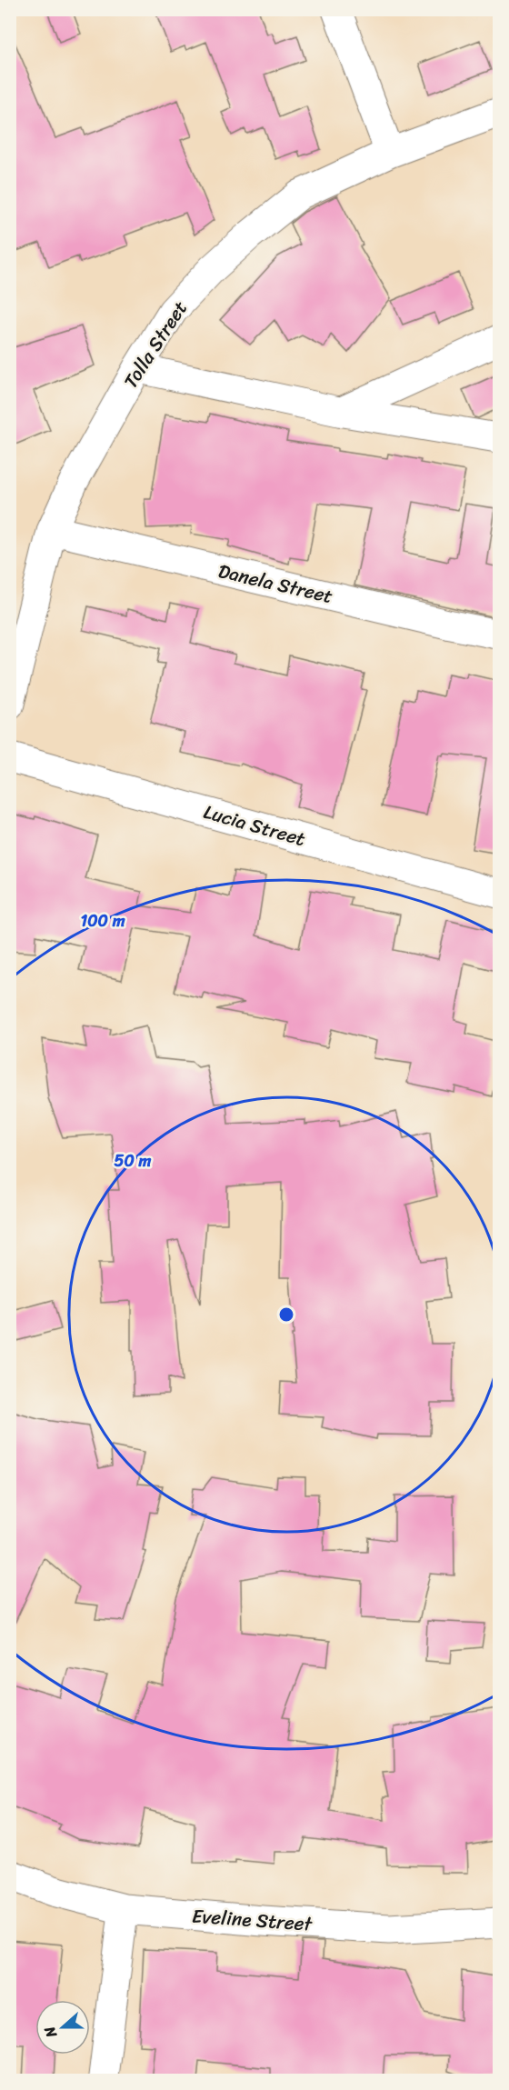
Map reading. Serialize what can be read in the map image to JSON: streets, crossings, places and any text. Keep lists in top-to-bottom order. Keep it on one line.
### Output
{"streets":{"street":["Tolla Street","Danela Street","Lucia Street","Eveline Street"]},"crossings":[["Tolla Street","Danela Street"]],"north":"left","rings":["100 m","50 m"]}
